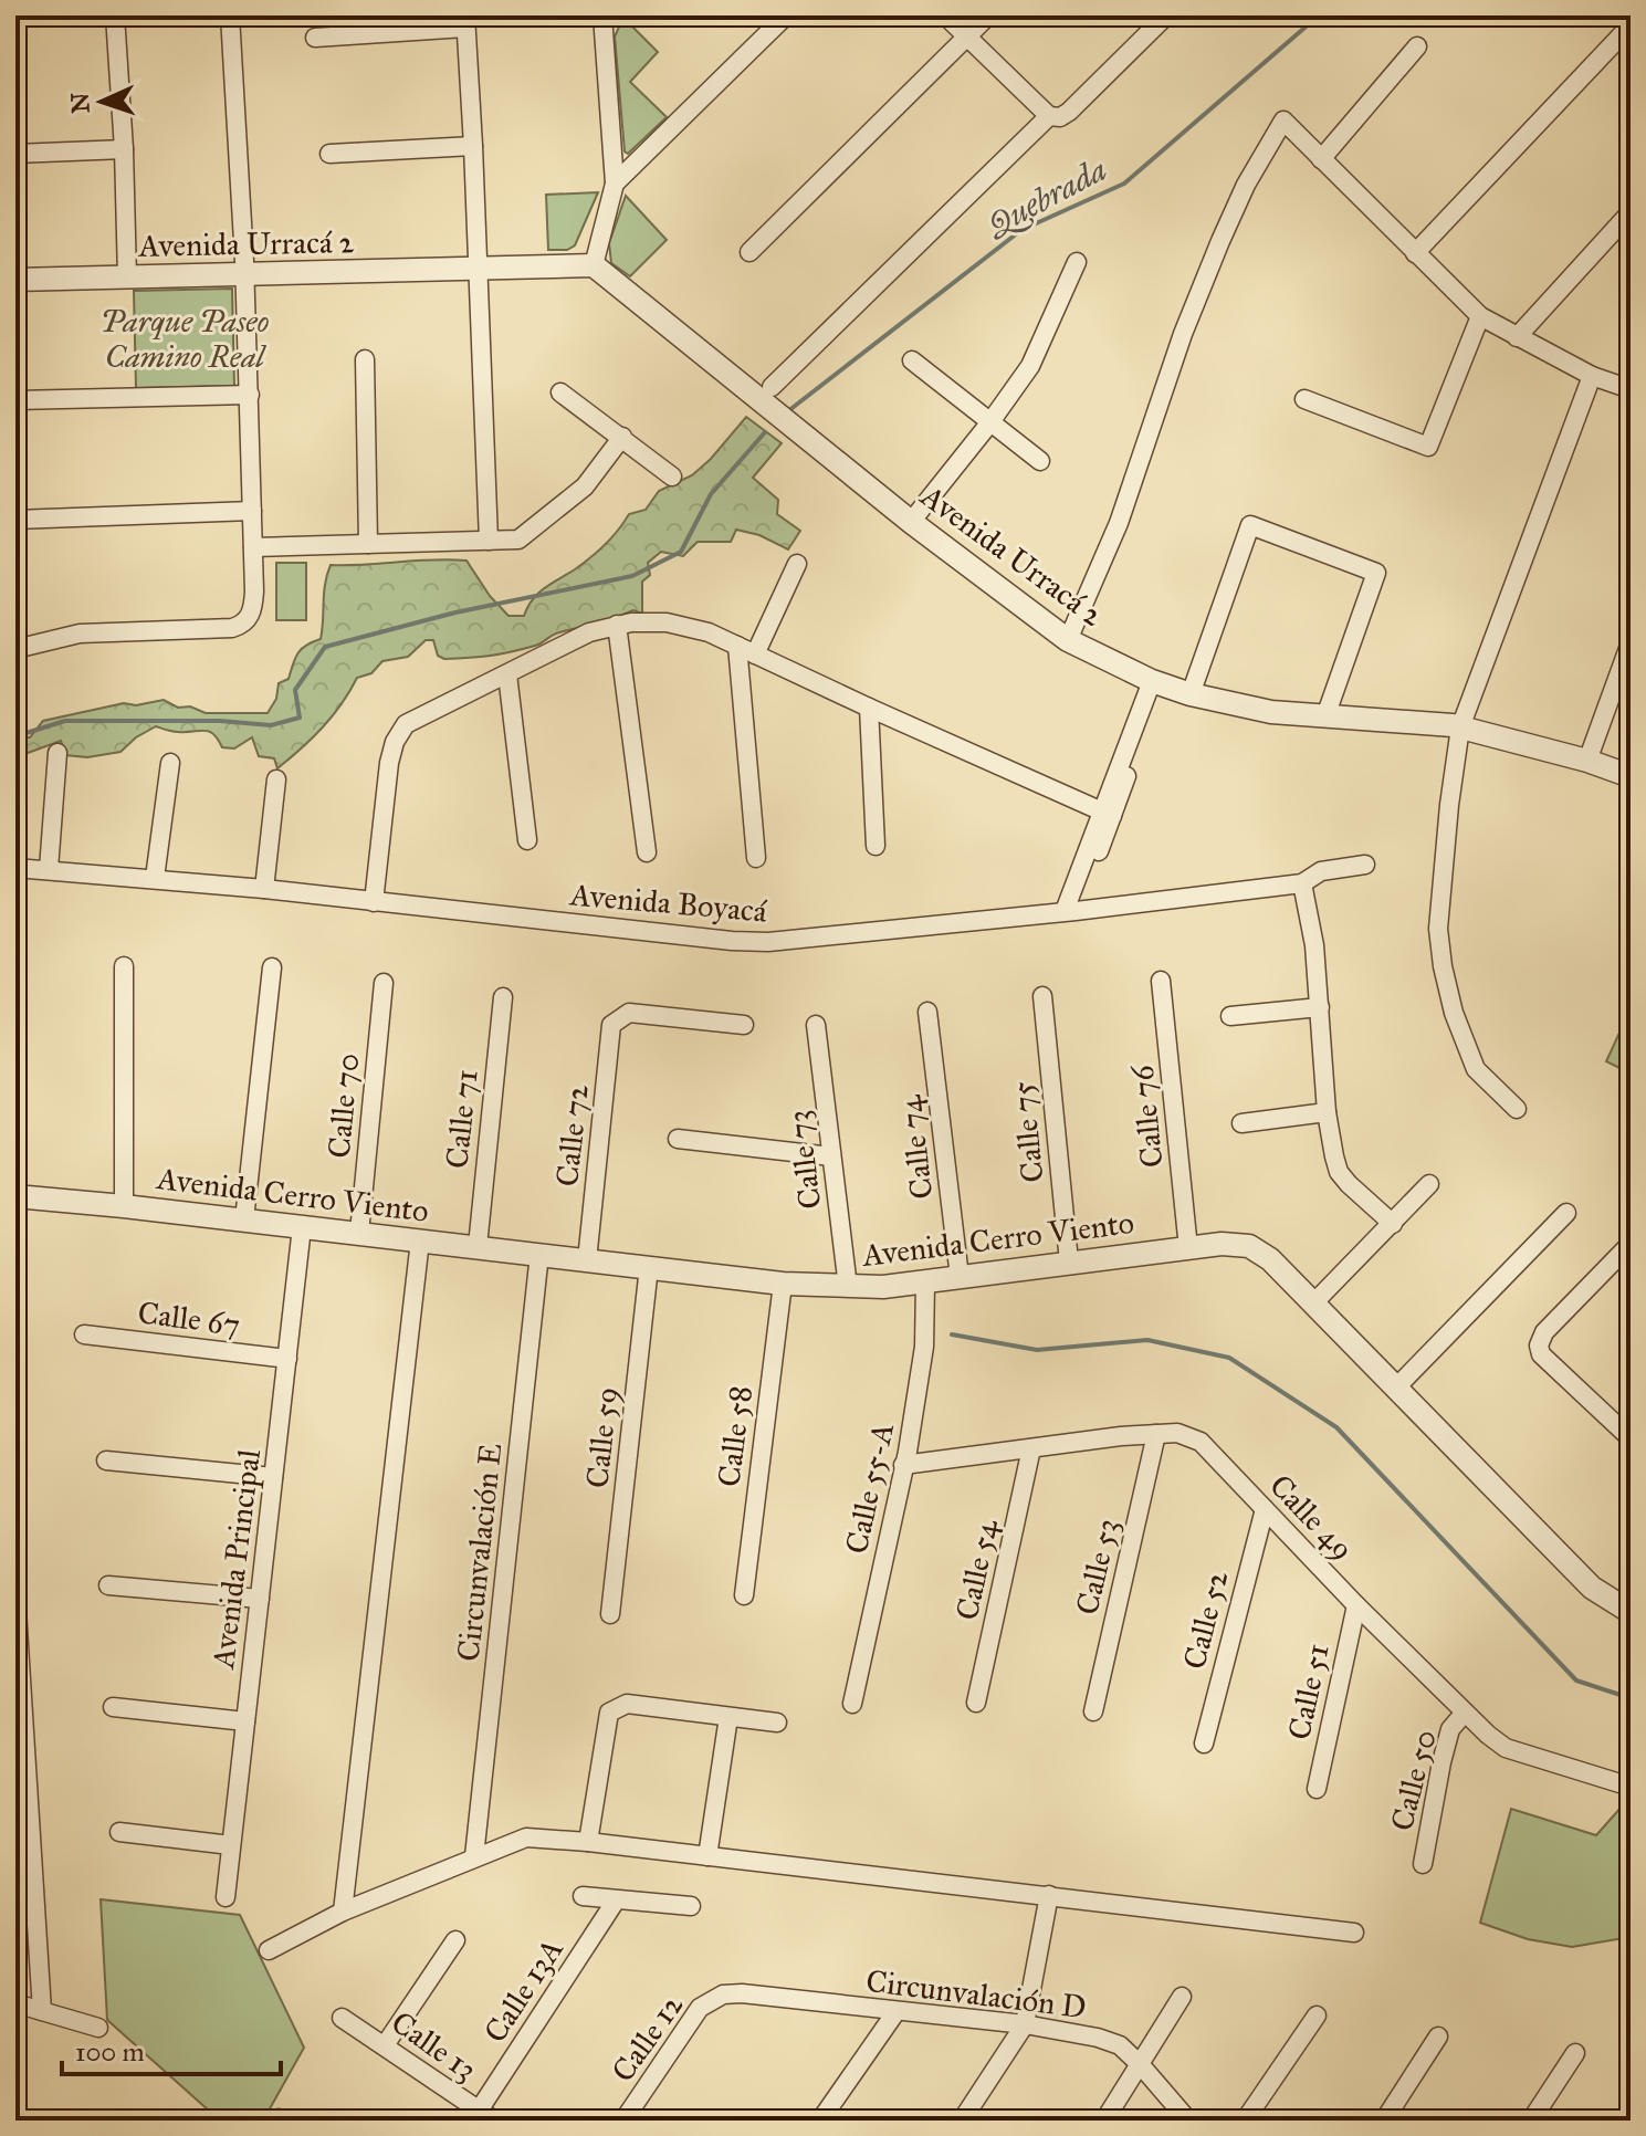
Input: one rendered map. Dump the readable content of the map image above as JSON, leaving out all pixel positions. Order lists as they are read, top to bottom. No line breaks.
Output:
{"streets":{"street":["Avenida Urracá 2","Avenida Boyacá","Calle 70","Calle 76","Calle 71","Calle 75","Calle 72","Calle 74","Calle 73","Avenida Cerro Viento","Calle 67","Calle 58","Calle 59","Calle 55-A","Calle 49","Circunvalación E","Avenida Principal","Calle 53","Calle 54","Calle 52","Calle 51","Calle 50","Calle 13A","Circunvalación D","Calle 12","Calle 13"]},"crossings":[["Calle 70","Avenida Cerro Viento"],["Calle 76","Avenida Cerro Viento"],["Calle 71","Avenida Cerro Viento"],["Calle 75","Avenida Cerro Viento"],["Calle 72","Avenida Cerro Viento"],["Calle 74","Avenida Cerro Viento"],["Calle 73","Avenida Cerro Viento"],["Avenida Cerro Viento","Calle 58"],["Avenida Cerro Viento","Calle 59"],["Avenida Cerro Viento","Calle 55-A"],["Avenida Cerro Viento","Circunvalación E"],["Avenida Cerro Viento","Avenida Principal"],["Calle 67","Avenida Principal"],["Calle 55-A","Calle 49"],["Calle 49","Calle 53"],["Calle 49","Calle 54"],["Calle 49","Calle 52"],["Calle 49","Calle 51"],["Calle 49","Calle 50"],["Calle 13A","Calle 13"],["Circunvalación D","Calle 12"]],"water":["Quebrada"],"parks":["Parque Paseo Camino Real"],"scale_bar":"100 m","north":"left"}
